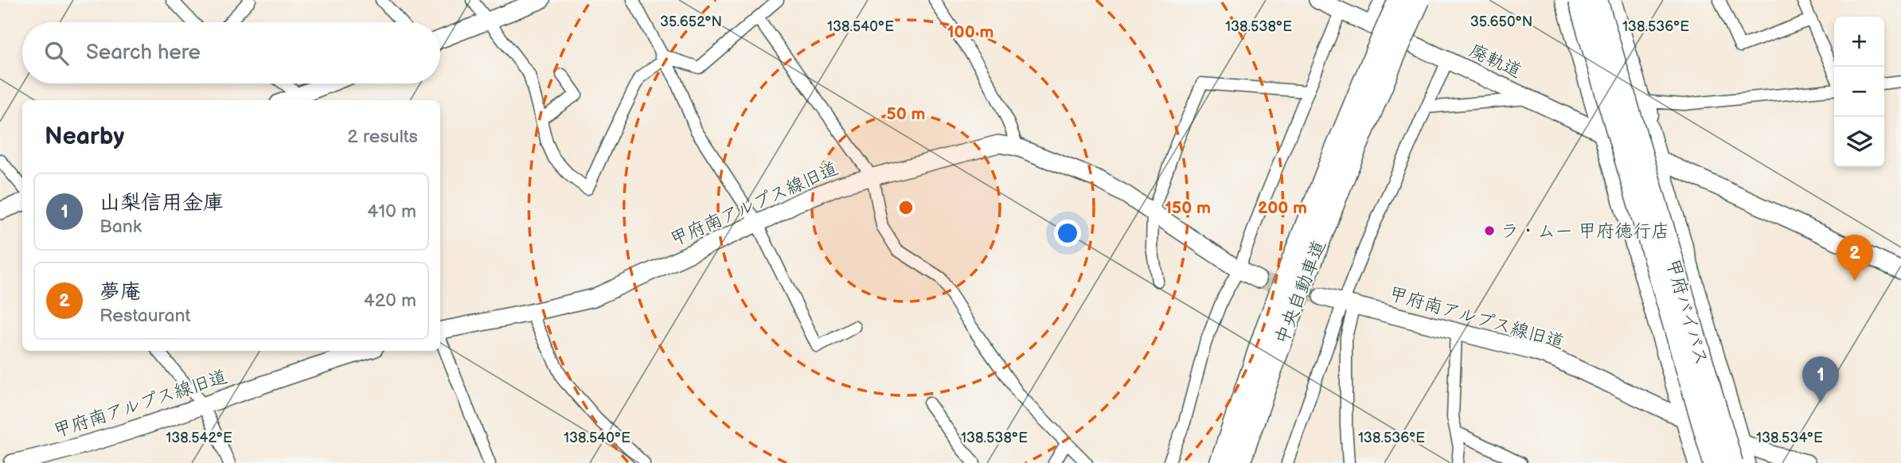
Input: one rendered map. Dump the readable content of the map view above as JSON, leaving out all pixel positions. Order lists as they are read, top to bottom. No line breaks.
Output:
{"streets":{"highway":["中央自動車道","甲府バイパス"],"street":["廃軌道","甲府南アルプス線旧道"]},"places":["ラ・ムー 甲府徳行店"],"page":{"map_buttons":["+","−"],"search":"Search here","heading":["Nearby","2 results"],"list":[{"mark":"1","name":"山梨信用金庫","note":"Bank","value":"410 m"},{"mark":"2","name":"夢庵","note":"Restaurant","value":"420 m"}],"pins":["2","1"]},"coordinates":["35.652°N","35.650°N","138.540°E","138.538°E","138.536°E","138.542°E","138.534°E"],"rings":["100 m","50 m","150 m","200 m"]}
